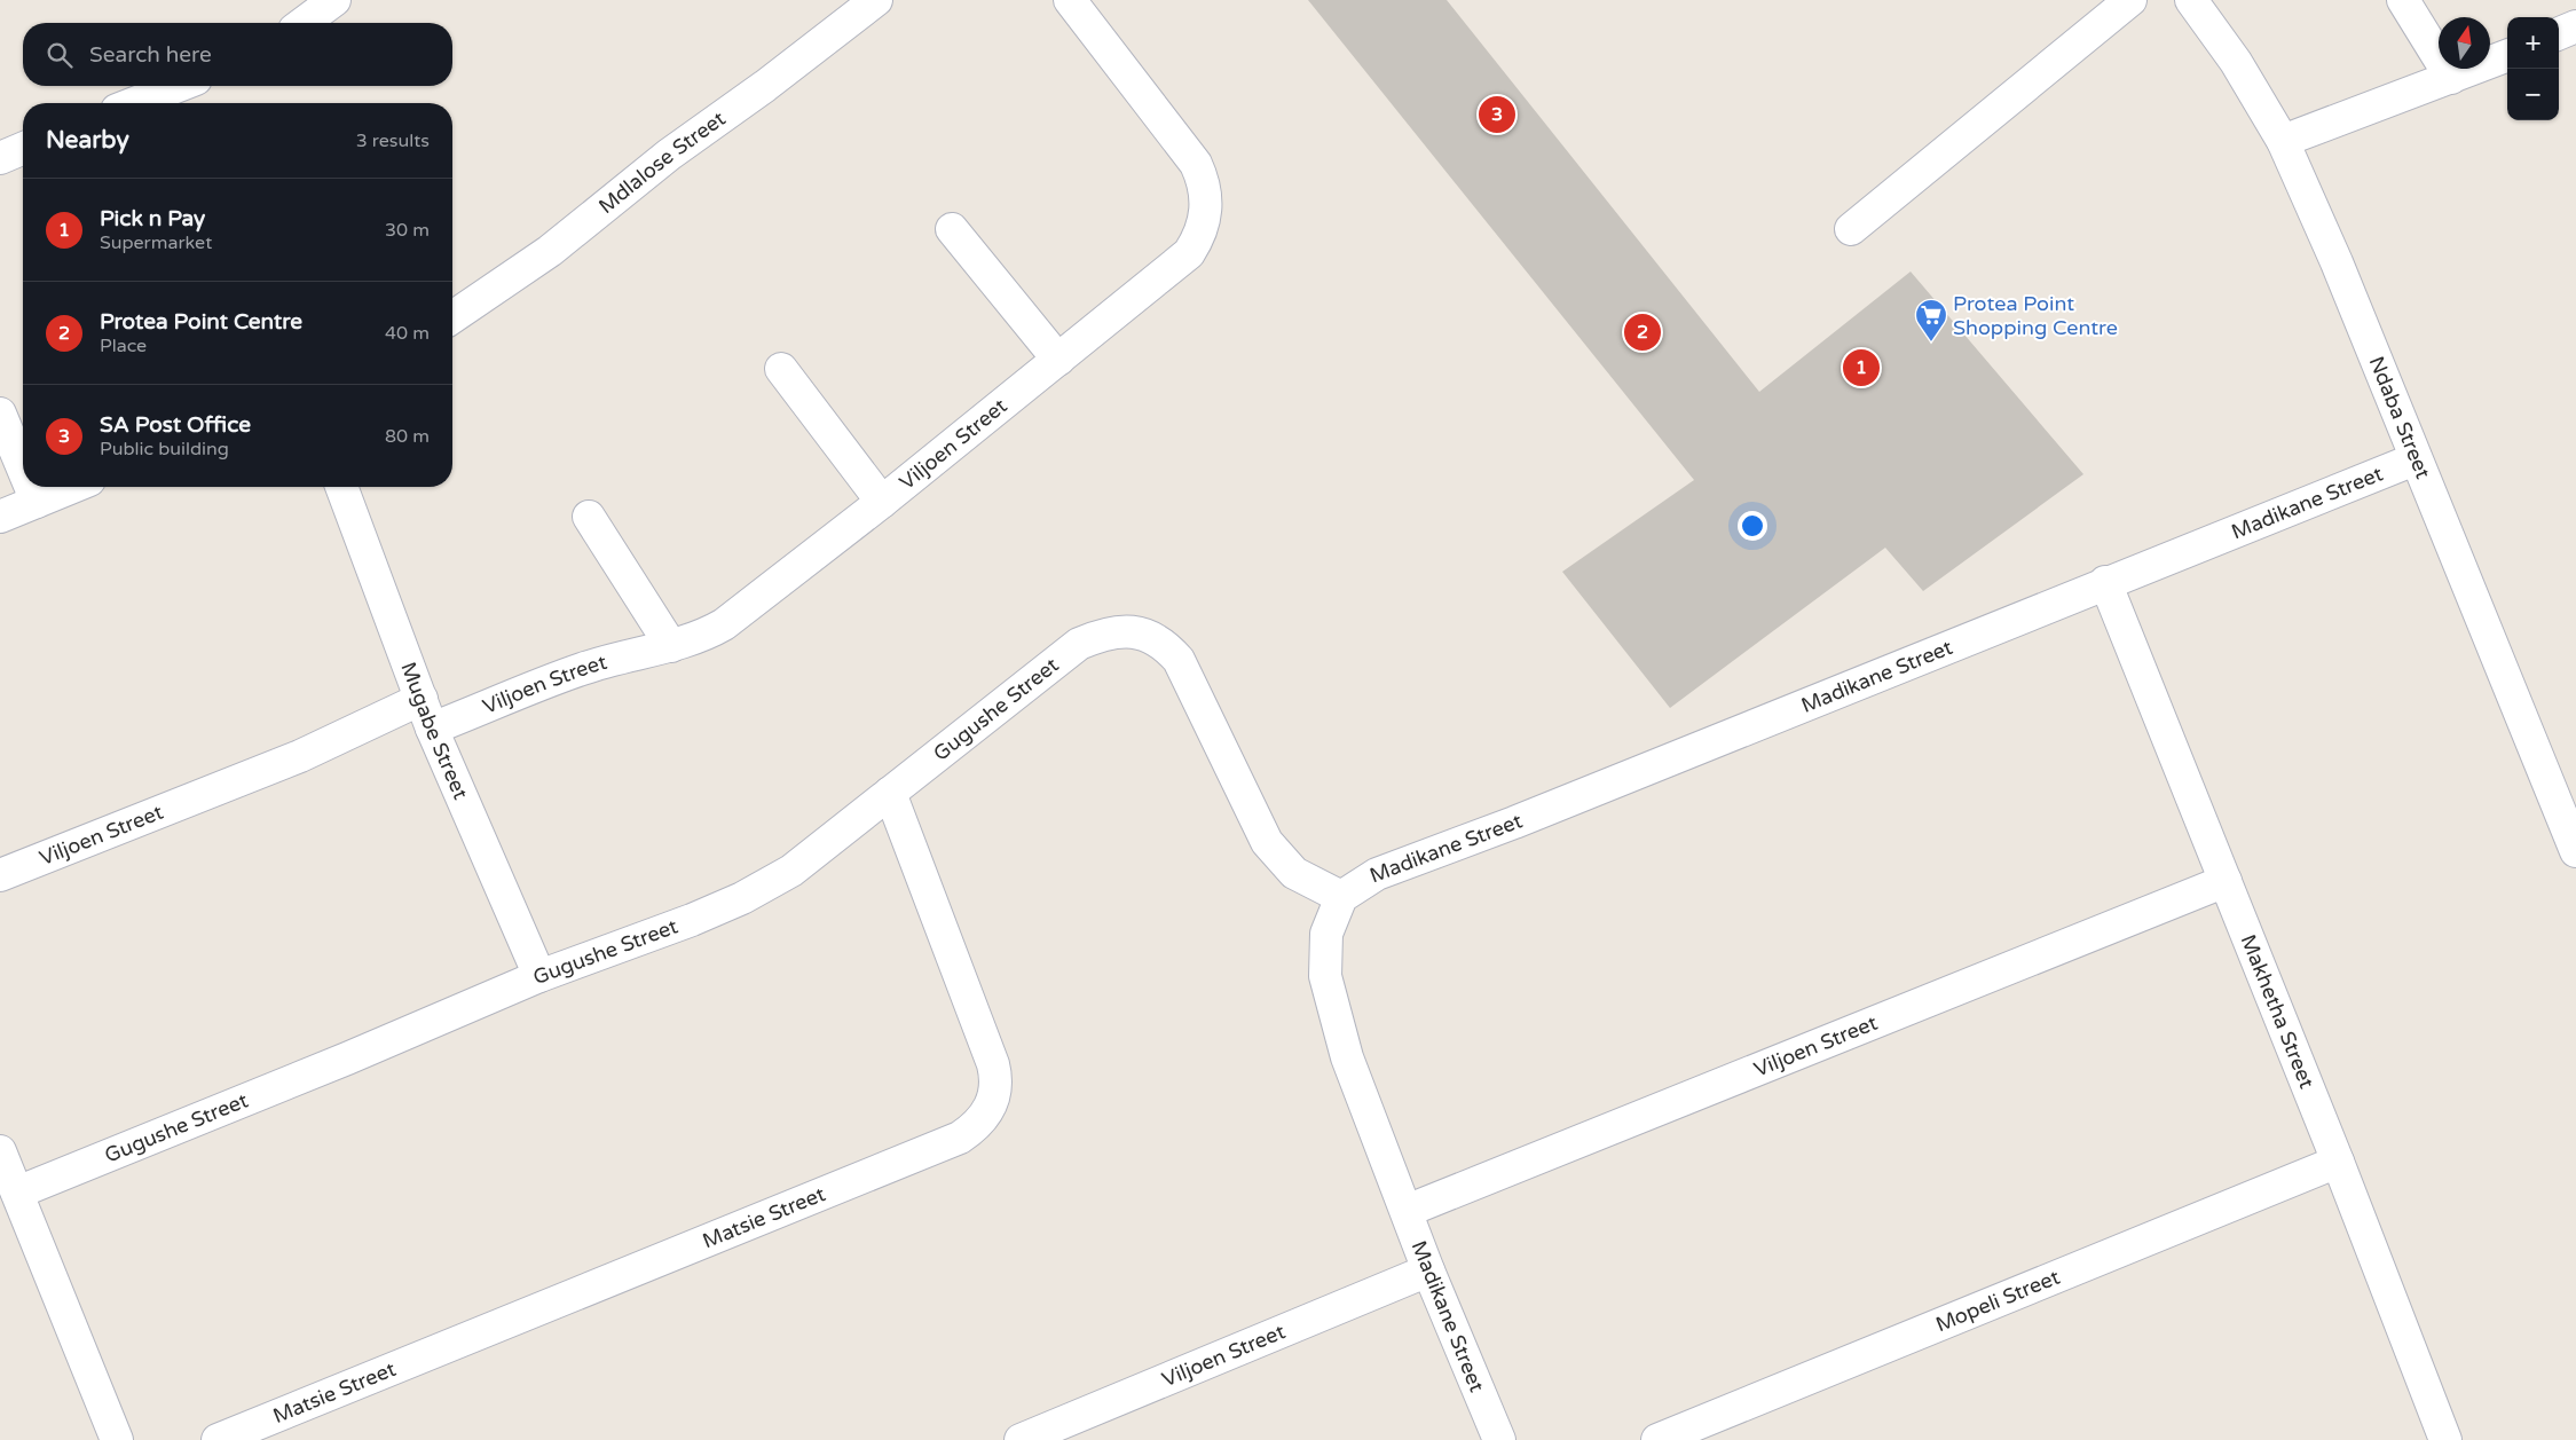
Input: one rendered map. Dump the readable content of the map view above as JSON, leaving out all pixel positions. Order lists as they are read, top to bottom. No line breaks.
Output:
{"streets":{"street":["Mdlalose Street","Ndaba Street","Viljoen Street","Madikane Street","Gugushe Street","Mugabe Street","Makhetha Street","Matsie Street","Mopeli Street"]},"crossings":[["Ndaba Street","Madikane Street"],["Viljoen Street","Madikane Street"],["Viljoen Street","Mugabe Street"],["Viljoen Street","Makhetha Street"],["Madikane Street","Gugushe Street"],["Madikane Street","Makhetha Street"],["Gugushe Street","Mugabe Street"],["Gugushe Street","Matsie Street"],["Makhetha Street","Mopeli Street"]],"places":{"supermarket":["Protea Point Shopping Centre"]},"north":"top","page":{"map_buttons":["+","−"],"search":"Search here","pins":["3","2","1"],"heading":["Nearby","3 results"],"list":[{"mark":"1","name":"Pick n Pay","note":"Supermarket","value":"30 m"},{"mark":"2","name":"Protea Point Centre","note":"Place","value":"40 m"},{"mark":"3","name":"SA Post Office","note":"Public building","value":"80 m"}]}}
